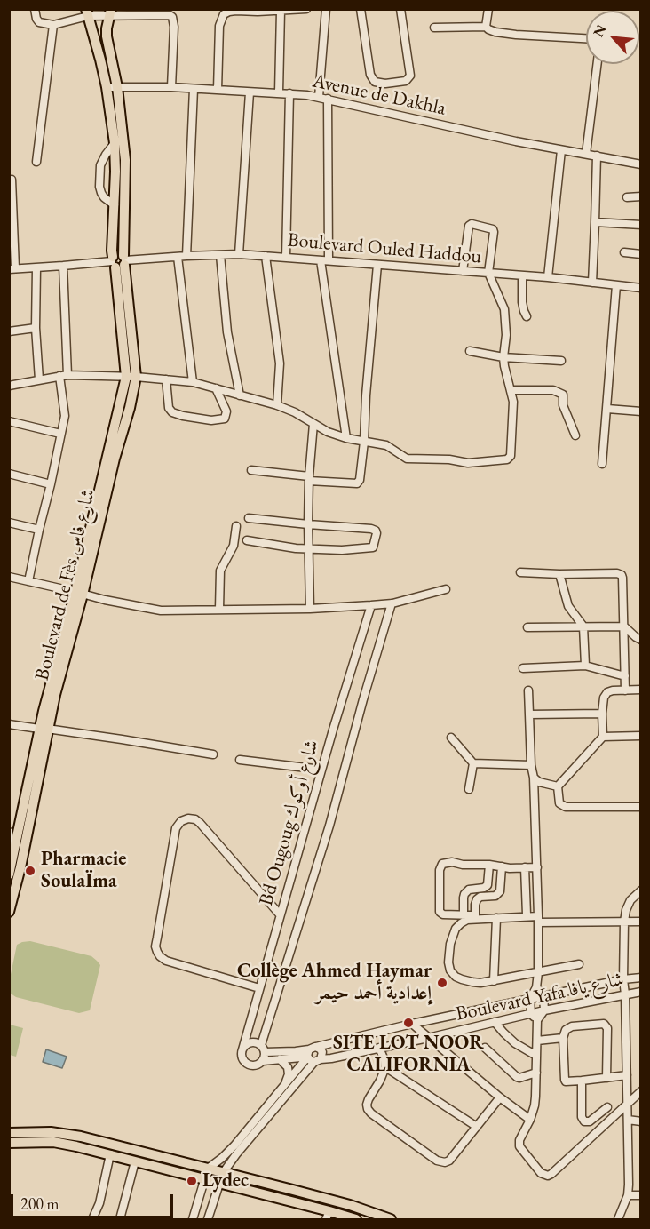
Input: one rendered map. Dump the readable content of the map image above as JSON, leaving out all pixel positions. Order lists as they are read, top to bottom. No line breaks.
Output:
{"streets":{"main road":["Boulevard de Fès شارع فاس"],"street":["Avenue de Dakhla","Boulevard Ouled Haddou","Bd Ougoug شارع أوكوك","Boulevard Yafa شارع يافا"]},"crossings":[["Avenue de Dakhla","Boulevard de Fès شارع فاس"],["Boulevard Ouled Haddou","Boulevard de Fès شارع فاس"],["Bd Ougoug شارع أوكوك","Boulevard Yafa شارع يافا"]],"places":["Pharmacie SoulaÏma","Collège Ahmed Haymar إعدادية أحمد حيمر","SITE LOT NOOR CALIFORNIA","Lydec"],"scale_bar":"200 m","north":"top left"}
